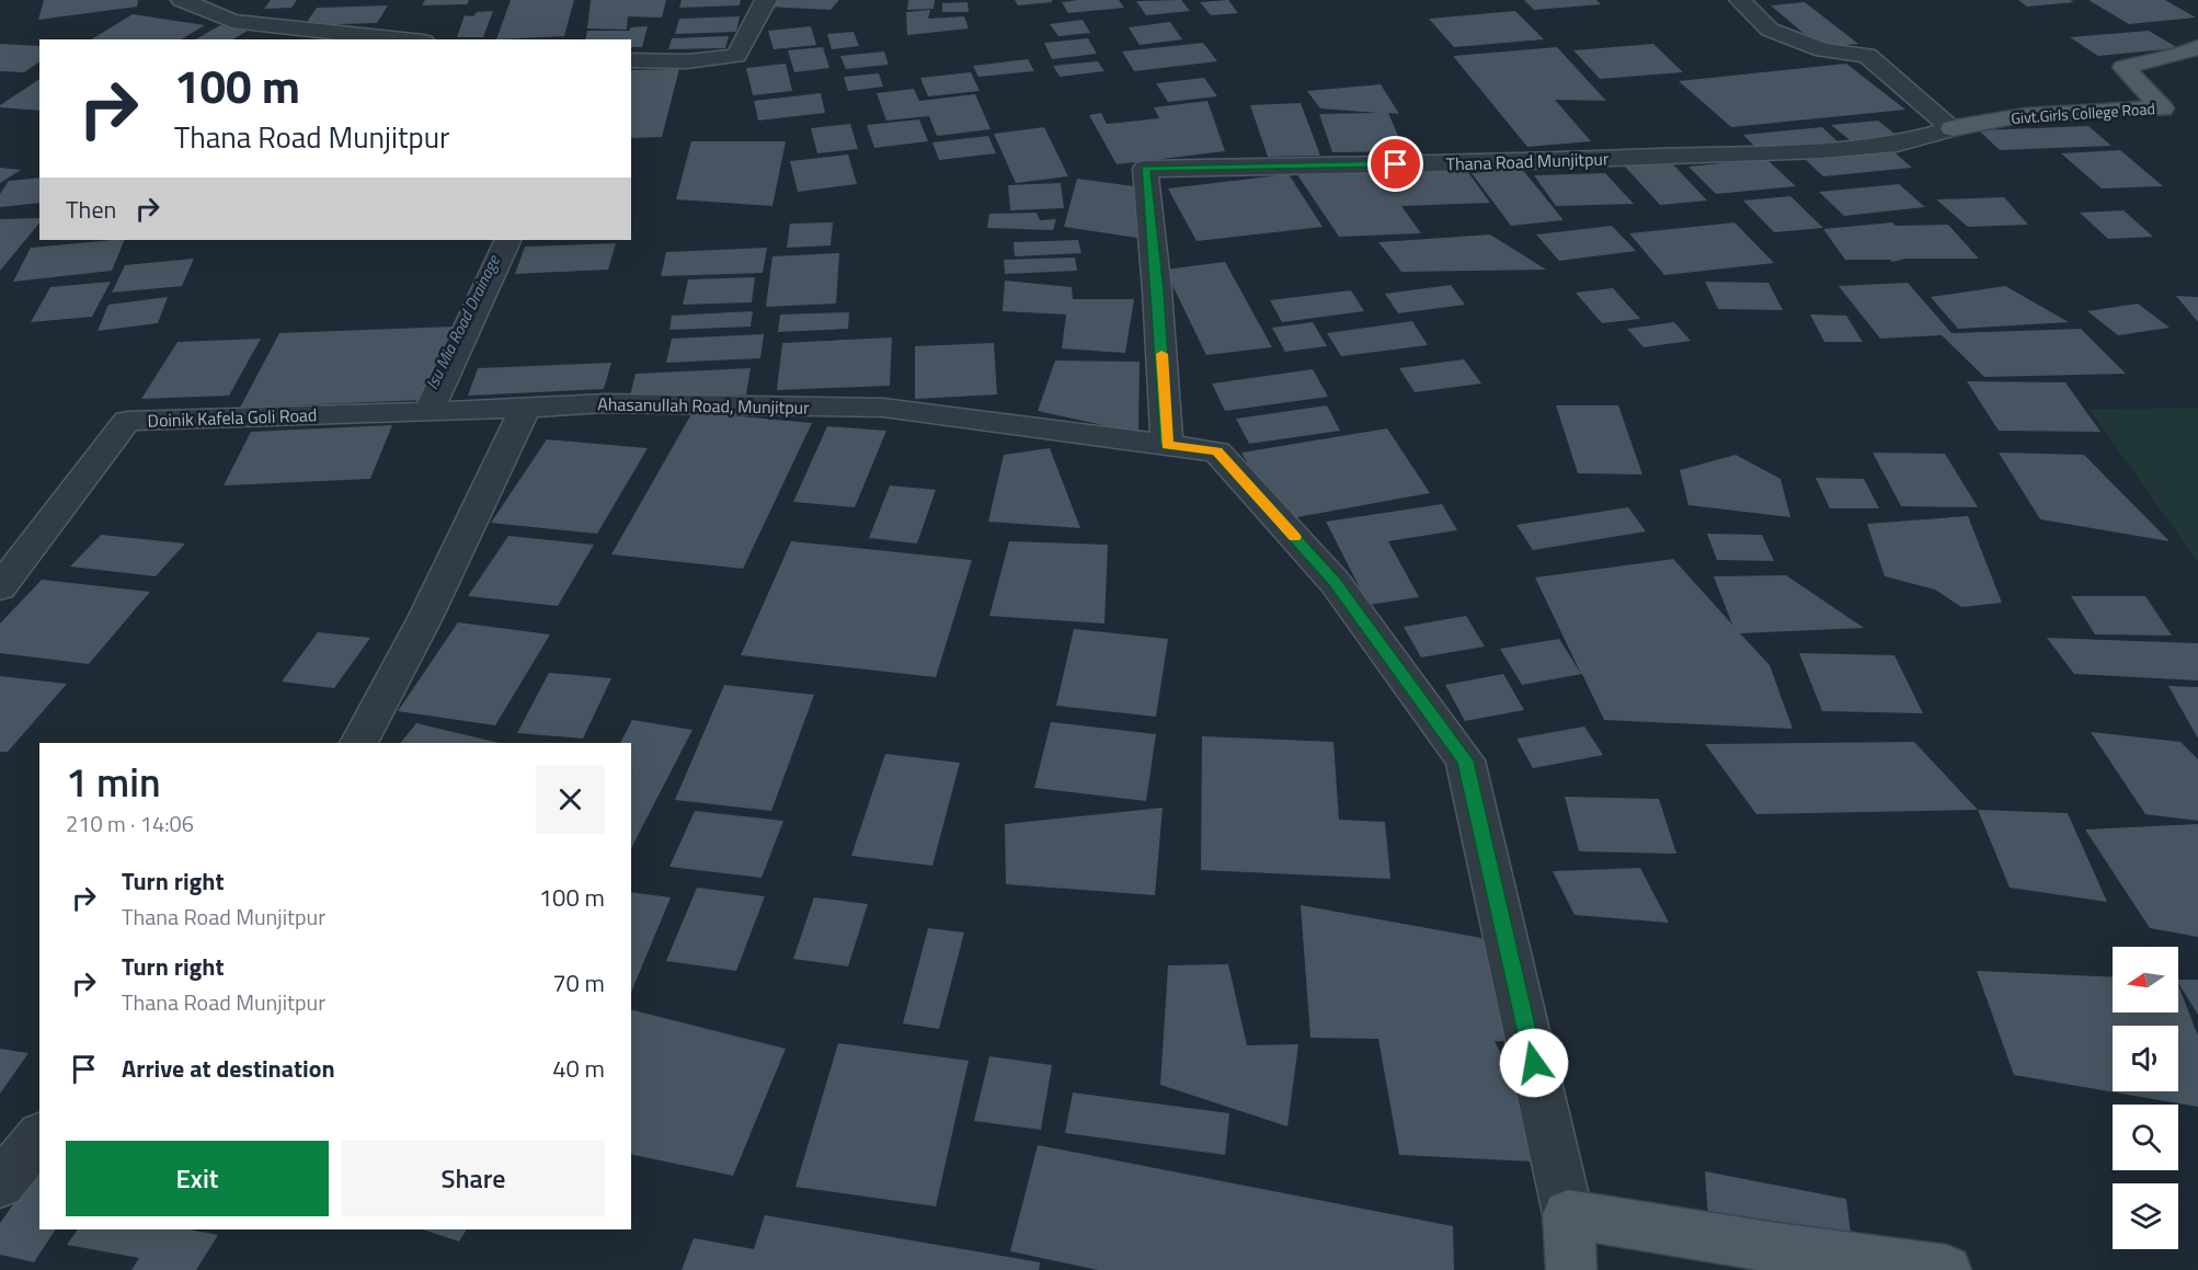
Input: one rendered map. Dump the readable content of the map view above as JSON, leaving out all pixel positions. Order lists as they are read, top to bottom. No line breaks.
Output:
{"streets":{"main road":["Givt.Girls College Road"],"street":["Thana Road Munjitpur","Ahasanullah Road, Munjitpur","Doinik Kafela Goli Road"]},"crossings":[["Givt.Girls College Road","Thana Road Munjitpur"],["Thana Road Munjitpur","Ahasanullah Road, Munjitpur"],["Ahasanullah Road, Munjitpur","Doinik Kafela Goli Road"]],"water":["Isu Mia Road Drainage"],"north":"left","page":{"turn":["100 m","Thana Road Munjitpur"],"then":"Then","heading":["1 min","210 m · 14:06"],"list":[{"name":"Turn right","note":"Thana Road Munjitpur","value":"100 m"},{"name":"Turn right","note":"Thana Road Munjitpur","value":"70 m"},{"name":"Arrive at destination","value":"40 m"}],"buttons":["Exit","Share"]}}
